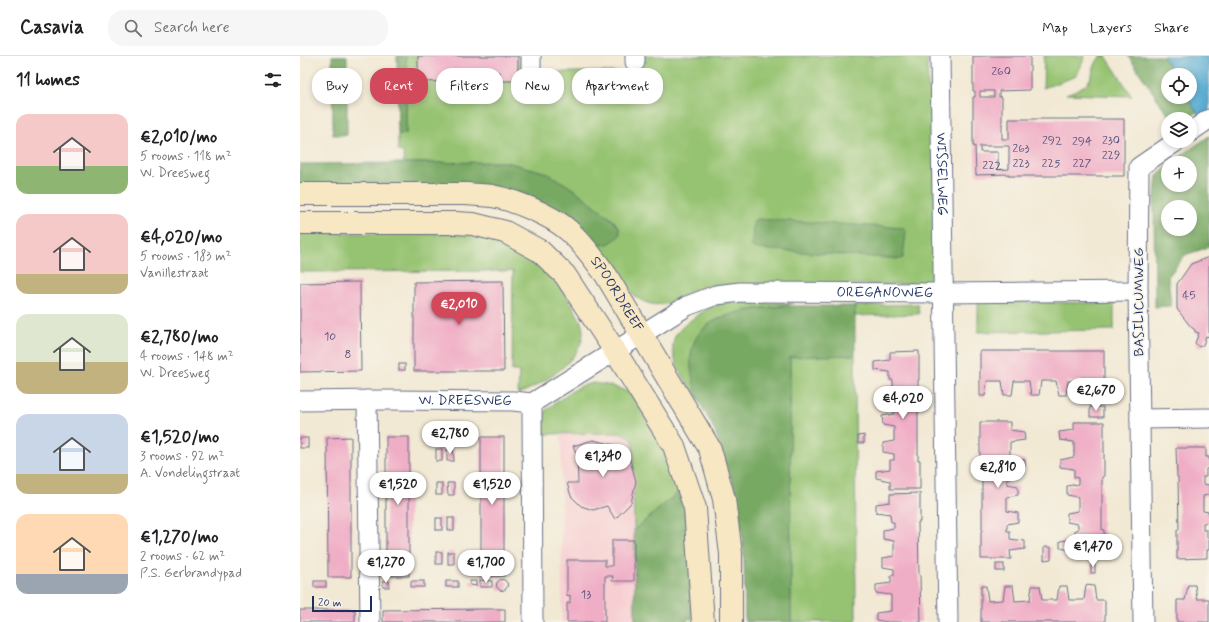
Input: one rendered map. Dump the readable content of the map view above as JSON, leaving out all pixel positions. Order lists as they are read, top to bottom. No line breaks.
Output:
{"streets":{"main road":["SPOORDREEF"],"street":["WISSELWEG","OREGANOWEG","BASILICUMWEG","W. DREESWEG"]},"crossings":[["WISSELWEG","OREGANOWEG"],["OREGANOWEG","SPOORDREEF"],["OREGANOWEG","BASILICUMWEG"],["OREGANOWEG","W. DREESWEG"]],"house_numbers":["260","292","230","294","263","229","223","225","227","222","45","10","8","13"],"scale_bar":"20 m","page":{"header":"Casavia","search":"Search here","nav":["Map","Layers","Share"],"heading":"11 homes","map_buttons":["+","−"],"chip":["Buy","Rent","Filters","New","Apartment"],"list":[{"name":"€2,010/mo","note":"5 rooms · 118 m² · W. Dreesweg"},{"name":"€4,020/mo","note":"5 rooms · 183 m² · Vanillestraat"},{"name":"€2,780/mo","note":"4 rooms · 148 m² · W. Dreesweg"},{"name":"€1,520/mo","note":"3 rooms · 92 m² · A. Vondelingstraat"},{"name":"€1,270/mo","note":"2 rooms · 62 m² · P.S. Gerbrandypad"}],"price":["€2,010","€2,670","€4,020","€2,780","€1,340","€2,810","€1,520","€1,520","€1,470","€1,270","€1,700"],"scale":"20 m"}}
